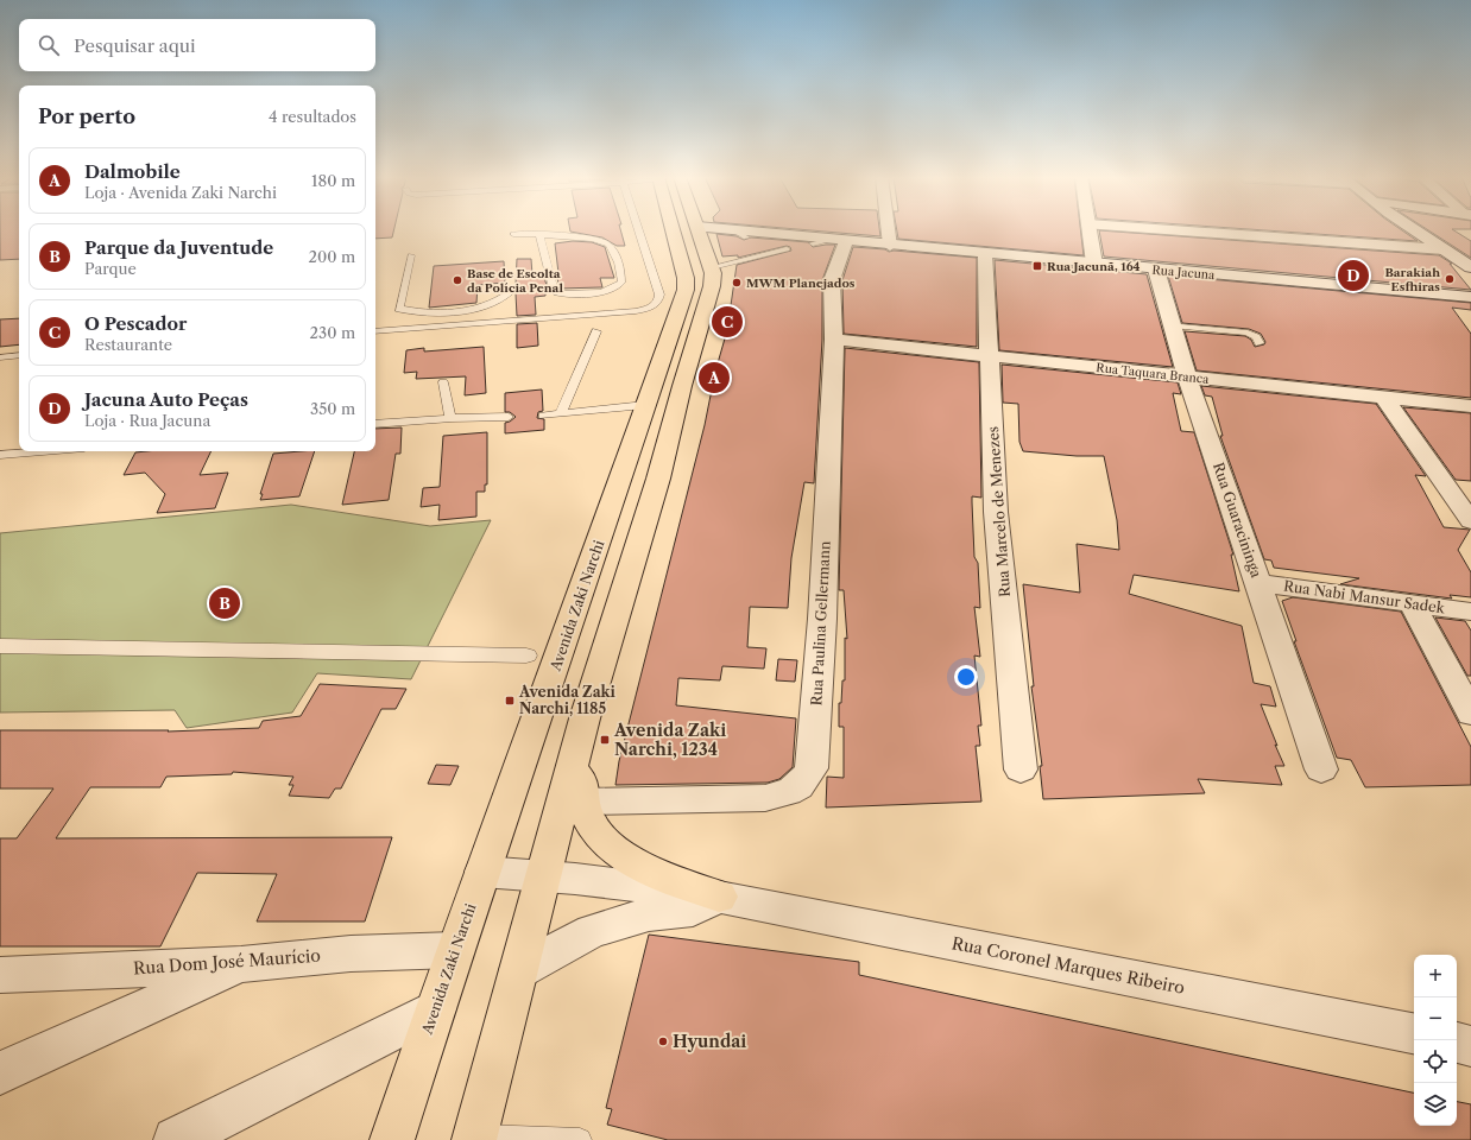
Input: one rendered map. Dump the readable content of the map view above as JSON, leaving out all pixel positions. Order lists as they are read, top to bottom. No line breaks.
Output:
{"streets":{"main road":["Avenida Zaki Narchi"],"street":["Rua Jacuna","Rua Taquara Branca","Rua Marcelo de Menezes","Rua Guaracininga","Rua Nabi Mansur Sadek","Rua Paulina Gellermann","Rua Dom José Maurício","Rua Coronel Marques Ribeiro"]},"crossings":[["Rua Jacuna","Rua Marcelo de Menezes"],["Rua Jacuna","Rua Guaracininga"],["Rua Jacuna","Rua Paulina Gellermann"],["Rua Taquara Branca","Rua Marcelo de Menezes"],["Rua Taquara Branca","Rua Guaracininga"],["Rua Taquara Branca","Rua Paulina Gellermann"],["Rua Guaracininga","Rua Nabi Mansur Sadek"],["Avenida Zaki Narchi","Rua Dom José Maurício"],["Avenida Zaki Narchi","Rua Coronel Marques Ribeiro"]],"places":{"transit":["Rua Jacunã, 164","Avenida Zaki Narchi, 1185","Avenida Zaki Narchi, 1234"],"other":["Barakiah Esfhiras","Base de Escolta da Polícia Penal","MWM Planejados","Hyundai"]},"page":{"search":"Pesquisar aqui","heading":["Por perto","4 resultados"],"list":[{"mark":"A","name":"Dalmobile","note":"Loja · Avenida Zaki Narchi","value":"180 m"},{"mark":"B","name":"Parque da Juventude","note":"Parque","value":"200 m"},{"mark":"C","name":"O Pescador","note":"Restaurante","value":"230 m"},{"mark":"D","name":"Jacuna Auto Peças","note":"Loja · Rua Jacuna","value":"350 m"}],"pins":["D","C","A","B"],"map_buttons":["+","−"]}}
